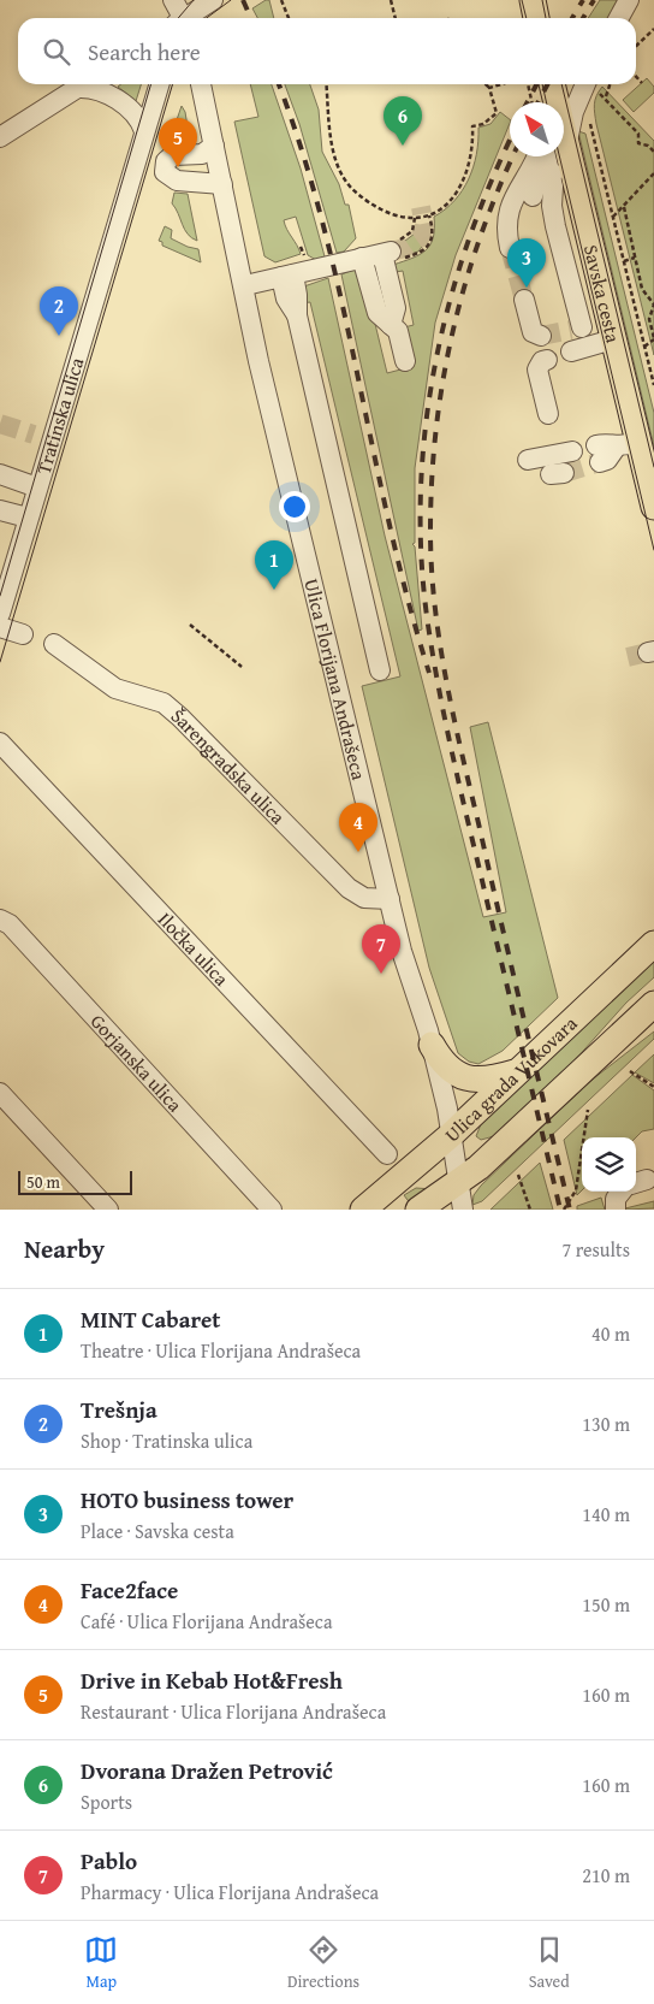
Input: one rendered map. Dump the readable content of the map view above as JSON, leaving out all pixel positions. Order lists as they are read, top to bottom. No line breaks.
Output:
{"streets":{"main road":["Savska cesta","Ulica grada Vukovara"],"street":["Tratinska ulica","Ulica Florijana Andrašeca","Šarengradska ulica","Iločka ulica","Gorjanska ulica"]},"crossings":[["Ulica Florijana Andrašeca","Šarengradska ulica"],["Ulica Florijana Andrašeca","Ulica grada Vukovara"]],"scale_bar":"50 m","north":"top left","page":{"search":"Search here","pins":["6","5","3","2","1","4","7"],"scale":"50 m","heading":["Nearby","7 results"],"list":[{"mark":"1","name":"MINT Cabaret","note":"Theatre · Ulica Florijana Andrašeca","value":"40 m"},{"mark":"2","name":"Trešnja","note":"Shop · Tratinska ulica","value":"130 m"},{"mark":"3","name":"HOTO business tower","note":"Place · Savska cesta","value":"140 m"},{"mark":"4","name":"Face2face","note":"Café · Ulica Florijana Andrašeca","value":"150 m"},{"mark":"5","name":"Drive in Kebab Hot&Fresh","note":"Restaurant · Ulica Florijana Andrašeca","value":"160 m"},{"mark":"6","name":"Dvorana Dražen Petrović","note":"Sports","value":"160 m"},{"mark":"7","name":"Pablo","note":"Pharmacy · Ulica Florijana Andrašeca","value":"210 m"}],"nav":["Map","Directions","Saved"]}}
